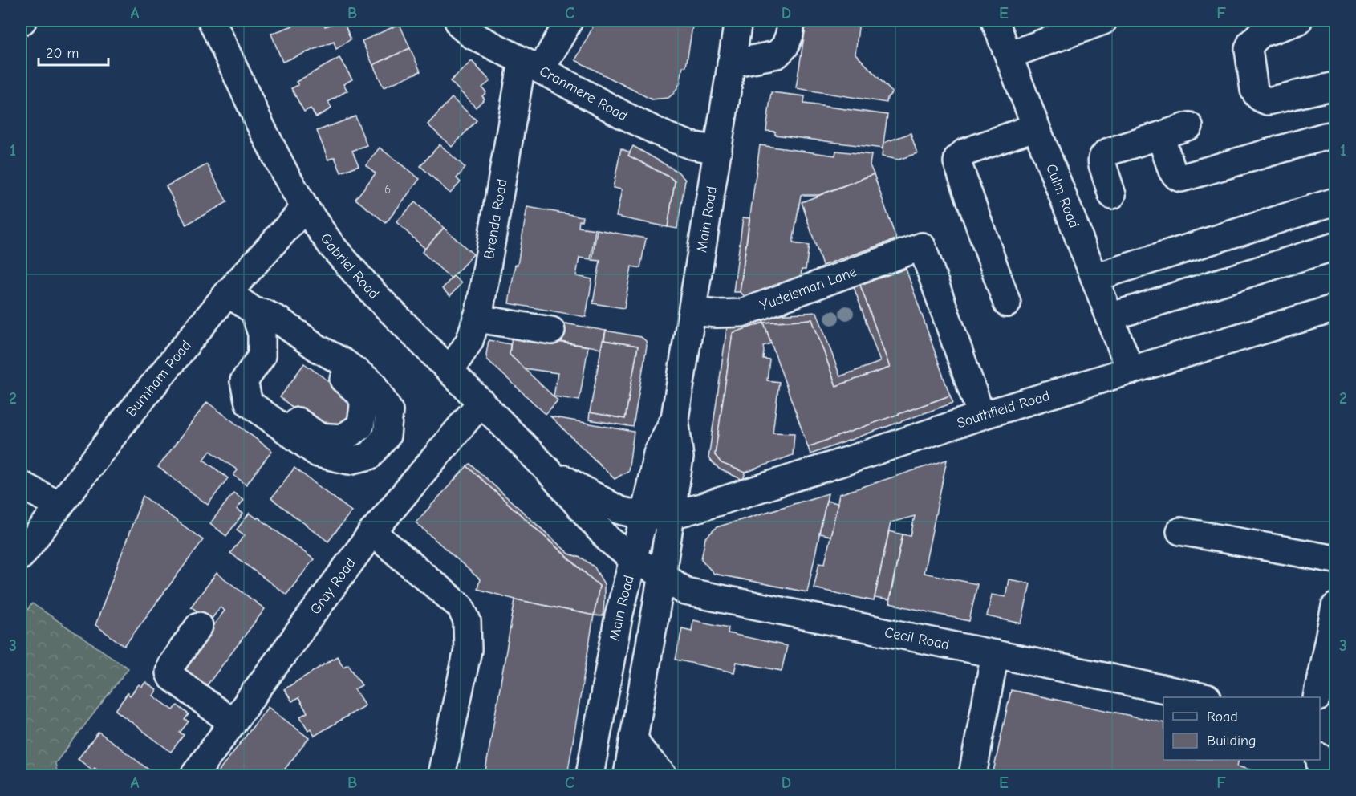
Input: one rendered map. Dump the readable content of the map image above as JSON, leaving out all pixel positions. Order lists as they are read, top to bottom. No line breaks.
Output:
{"streets":{"street":["Cranmere Road","Culm Road","Brenda Road","Main Road","Gabriel Road","Yudelsman Lane","Burnham Road","Southfield Road","Gray Road","Cecil Road"]},"crossings":[["Cranmere Road","Brenda Road"],["Cranmere Road","Main Road"],["Culm Road","Southfield Road"],["Brenda Road","Gabriel Road"],["Main Road","Gabriel Road"],["Main Road","Yudelsman Lane"],["Main Road","Southfield Road"],["Main Road","Cecil Road"],["Gabriel Road","Burnham Road"],["Gabriel Road","Southfield Road"],["Gabriel Road","Gray Road"],["Gabriel Road","Cecil Road"],["Yudelsman Lane","Southfield Road"]],"house_numbers":["6"],"legend":["Road","Building"],"scale_bar":"20 m","grid":{"columns":["A","B","C","D","E","F"],"rows":["1","2","3"]}}
